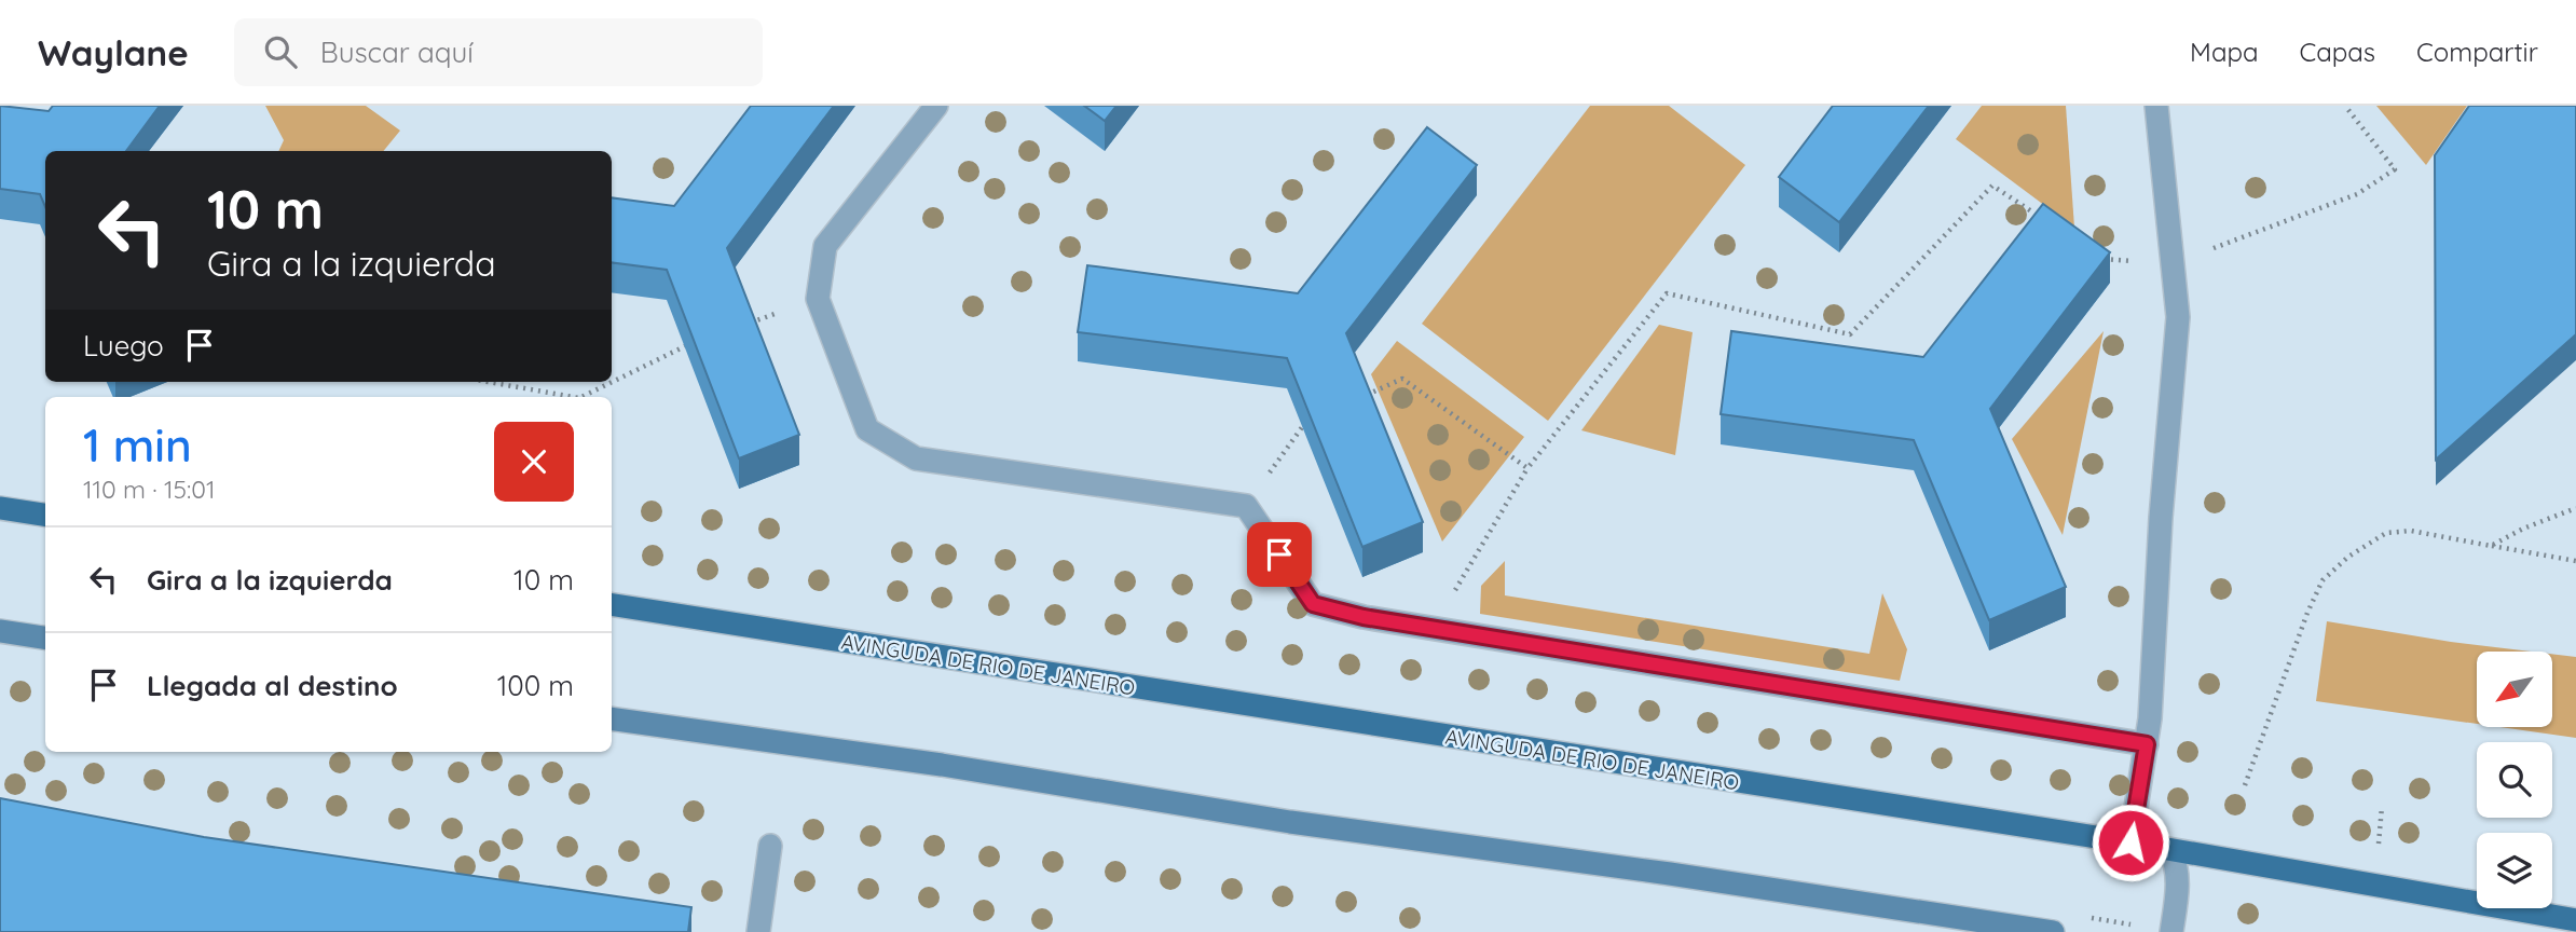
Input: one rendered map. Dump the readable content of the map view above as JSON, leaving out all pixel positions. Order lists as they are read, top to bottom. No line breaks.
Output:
{"streets":{"main road":["AVINGUDA DE RIO DE JANEIRO"]},"north":"bottom left","page":{"header":"Waylane","search":"Buscar aquí","nav":["Mapa","Capas","Compartir"],"turn":["10 m","Gira a la izquierda"],"then":"Luego","heading":["1 min","110 m · 15:01"],"list":[{"name":"Gira a la izquierda","value":"10 m"},{"name":"Llegada al destino","value":"100 m"}]}}
